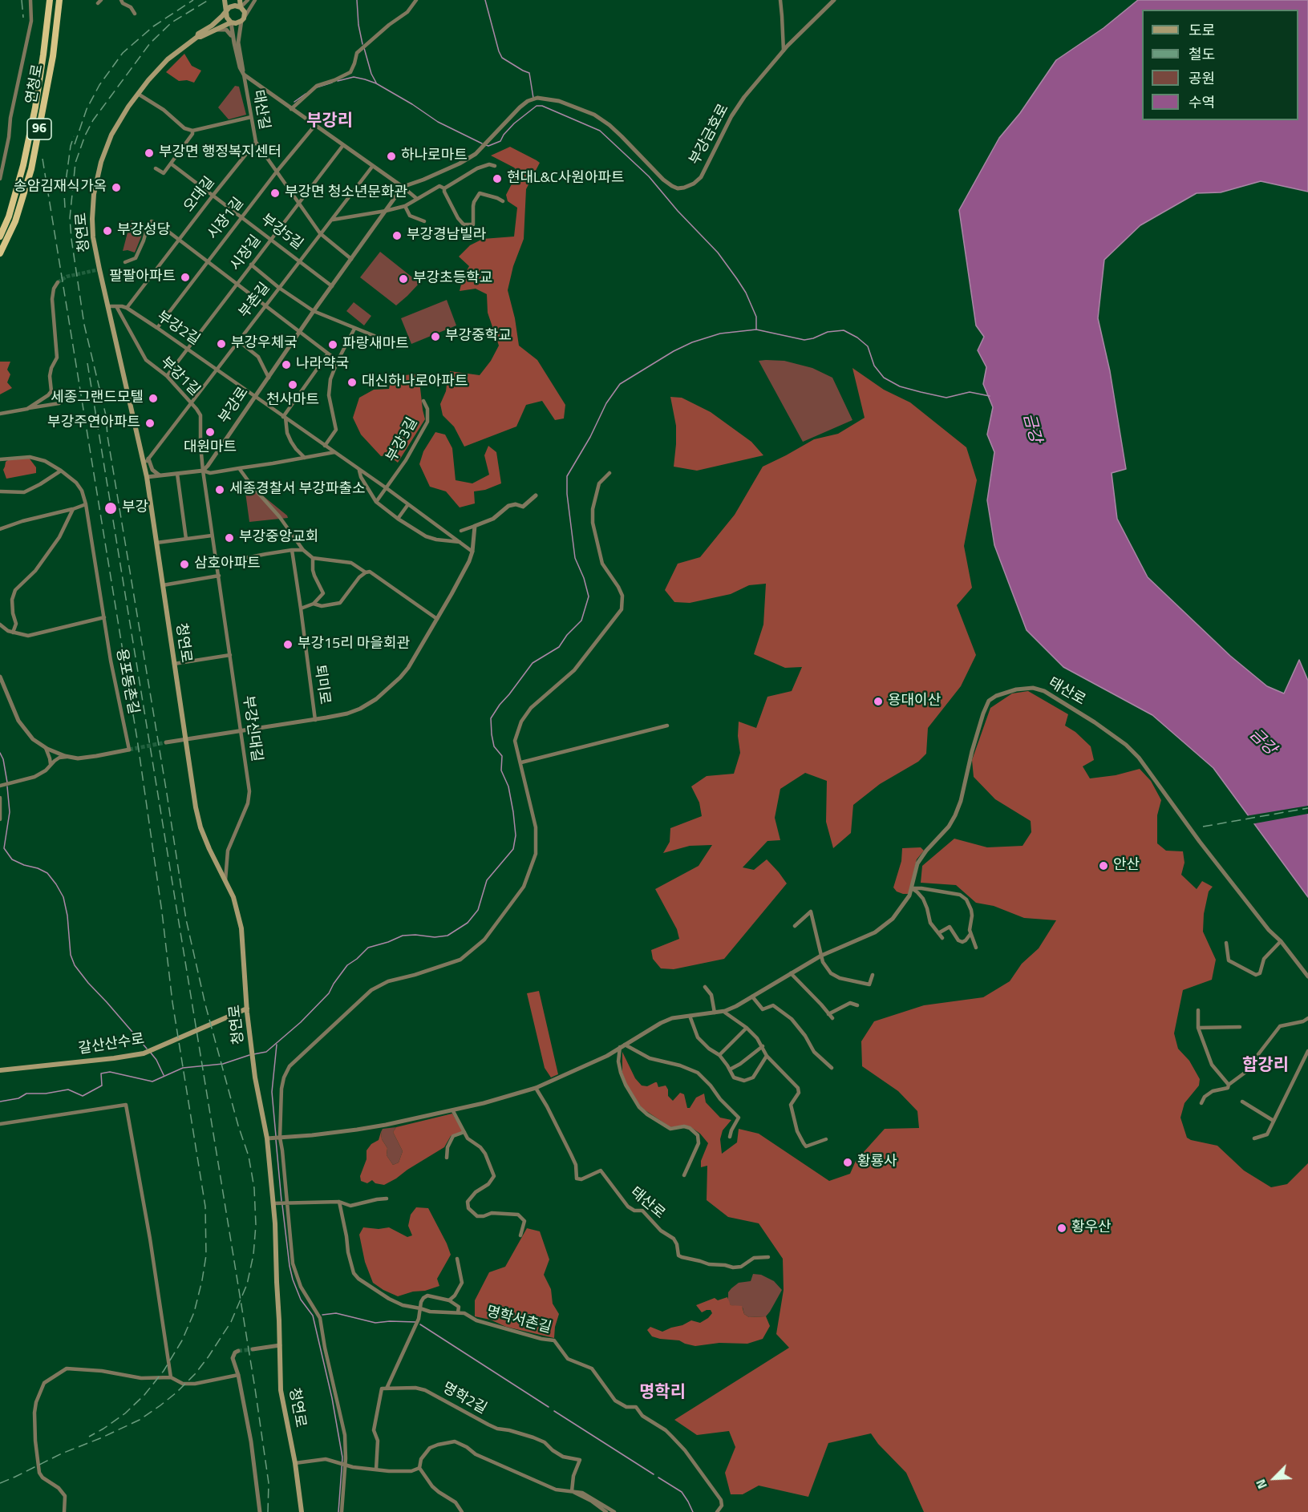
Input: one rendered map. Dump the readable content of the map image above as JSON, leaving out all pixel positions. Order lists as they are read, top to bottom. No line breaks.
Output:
{"streets":{"highway":["연청로","96"],"main road":["청연로","갈산산수로"],"street":["태산길","부강금호로","오대길","시장1길","부강5길","시장길","부촌길","부강2길","부강1길","부강로","부강3길","용포동촌길","퇴미로","태산로","부강신대길","명학서촌길","명학2길"]},"crossings":[["태산길","오대길"],["태산길","시장1길"],["태산길","시장길"],["태산길","부촌길"],["태산길","부강로"],["부강금호로","부강로"],["오대길","부강5길"],["오대길","부강2길"],["시장1길","부강5길"],["시장1길","부강2길"],["청연로","부촌길"],["청연로","부강2길"],["청연로","태산로"],["청연로","부강신대길"],["청연로","갈산산수로"],["부강5길","시장길"],["부강5길","부촌길"],["부강5길","부강로"],["시장길","부강2길"],["시장길","부강1길"],["부촌길","부강2길"],["부촌길","부강1길"],["부강2길","부강1길"],["부강2길","부강로"],["부강1길","부강로"],["부강1길","부강신대길"],["부강로","부강신대길"]],"districts":["부강리","합강리","명학리"],"water":["금강"],"places":["부강면 행정복지센터","하나로마트","현대L&C사원아파트","송암김재식가옥","부강면 청소년문화관","부강성당","부강경남빌라","팔팔아파트","부강초등학교","부강중학교","부강우체국","파랑새마트","나라약국","대신하나로아파트","천사마트","세종그랜드모텔","부강주연아파트","대원마트","세종경찰서 부강파출소","부강","부강중앙교회","삼호아파트","부강15리 마을회관","용대이산","안산","황룡사","황우산"],"legend":["도로","철도","공원","수역"],"north":"bottom left"}
